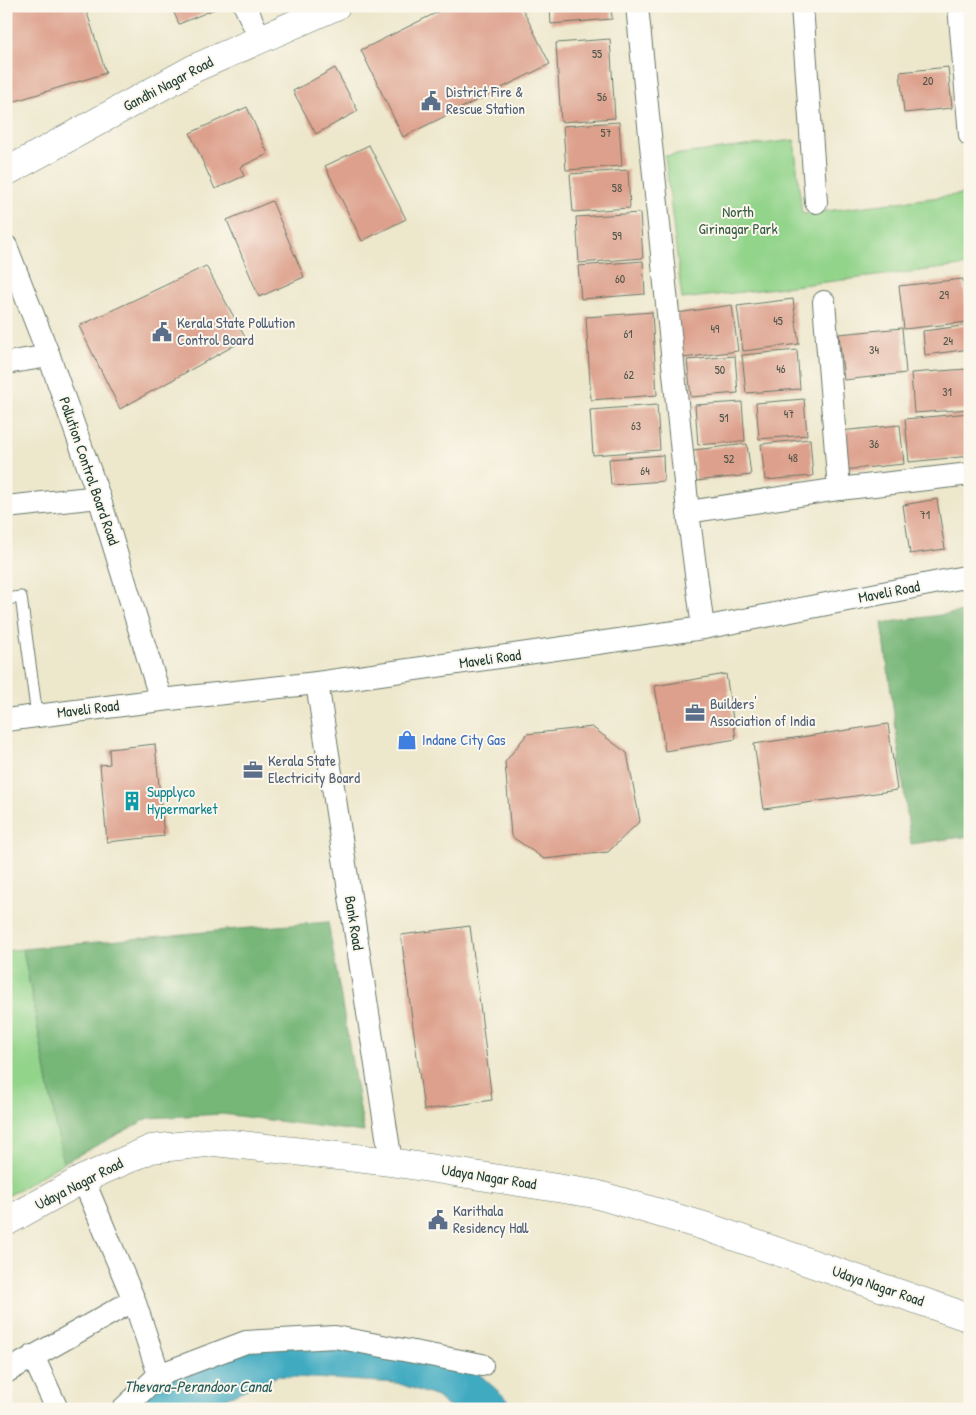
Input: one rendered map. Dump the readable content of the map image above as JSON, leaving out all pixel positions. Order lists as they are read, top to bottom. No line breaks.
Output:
{"streets":{"street":["Gandhi Nagar Road","Pollution Control Board Road","Maveli Road","Bank Road","Udaya Nagar Road"]},"crossings":[["Pollution Control Board Road","Maveli Road"],["Maveli Road","Bank Road"],["Bank Road","Udaya Nagar Road"]],"water":["Thevara-Perandoor Canal"],"parks":["North Girinagar Park"],"places":{"public building":["District Fire & Rescue Station","Kerala State Pollution Control Board","Karithala Residency Hall"],"office":["Builders' Association of India","Kerala State Electricity Board"],"shop":["Indane City Gas"],"building":["Supplyco Hypermarket"]},"house_numbers":["55","20","56","57","58","59","60","29","45","49","61","24","34","46","50","62","31","47","51","63","36","48","52","64","71"]}
